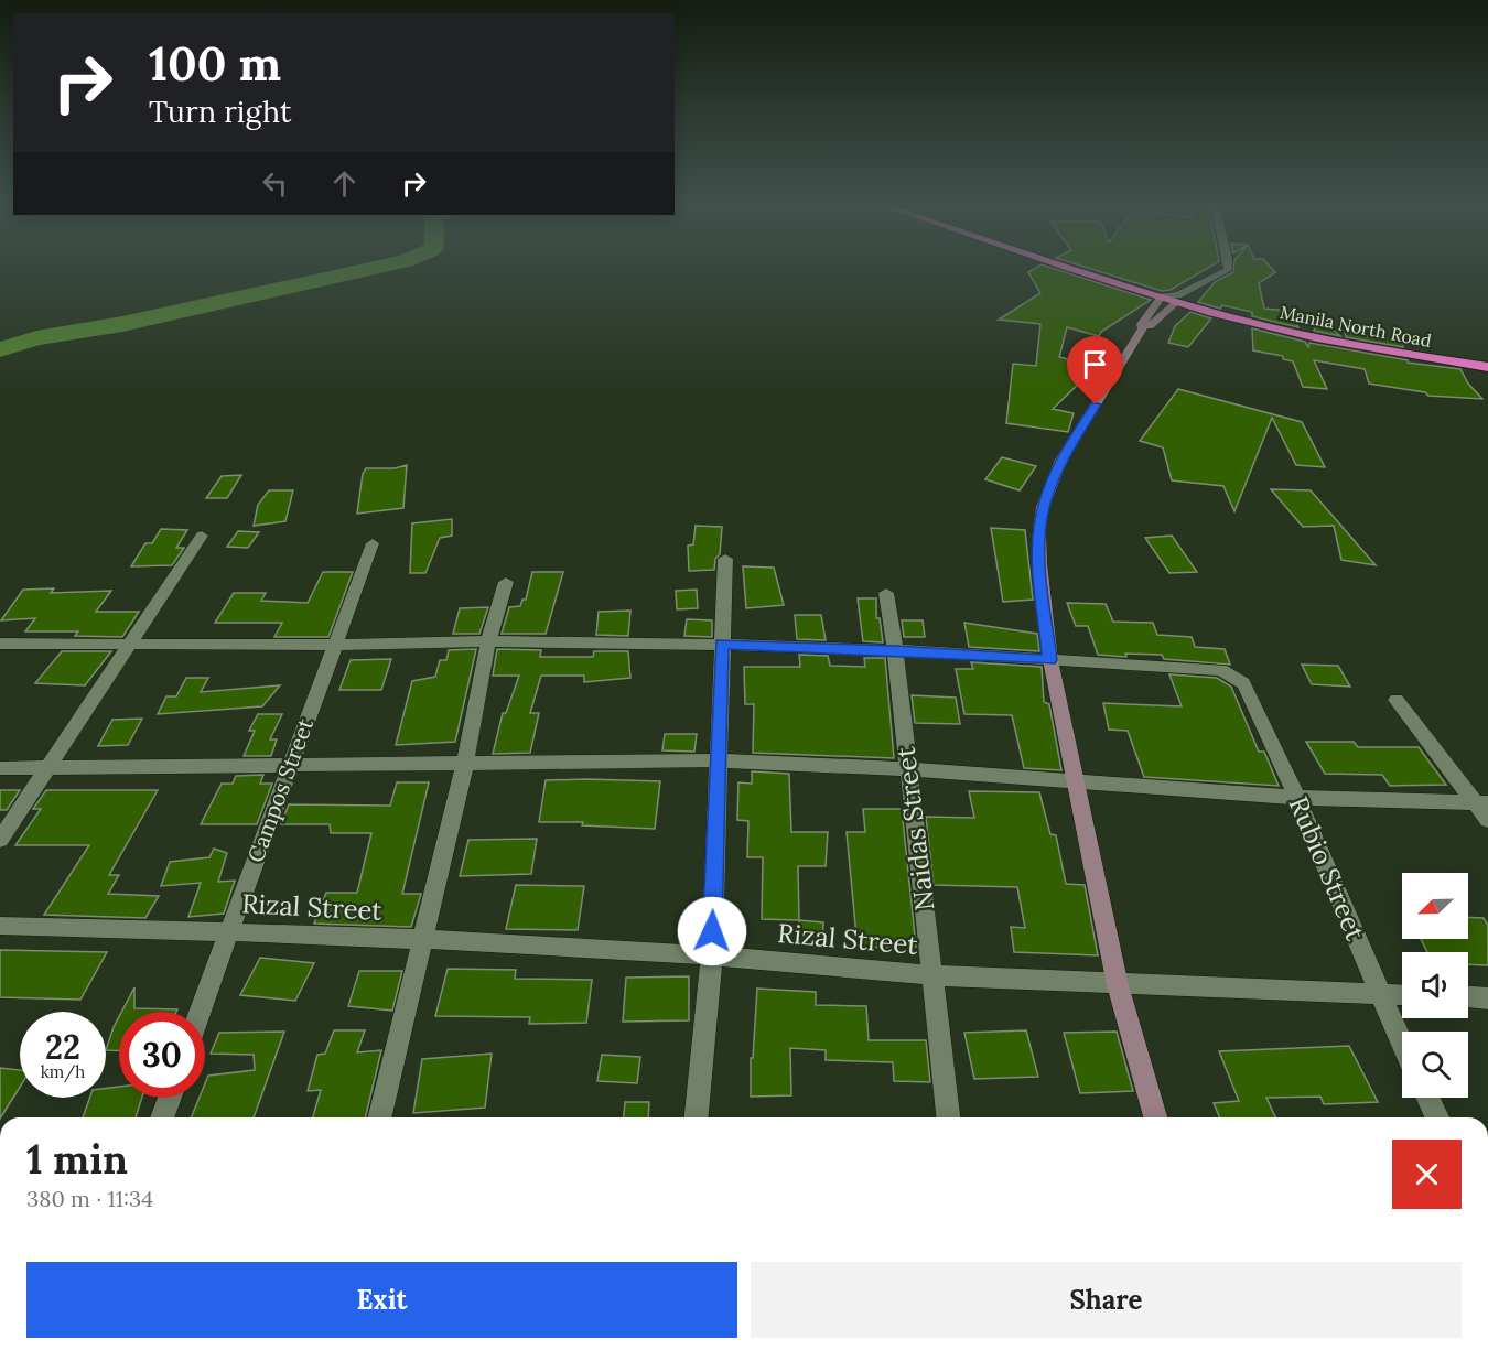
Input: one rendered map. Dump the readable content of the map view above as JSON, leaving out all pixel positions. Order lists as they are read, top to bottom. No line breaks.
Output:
{"streets":{"highway":["Manila North Road"],"street":["Campos Street","Naidas Street","Rubio Street","Rizal Street"]},"crossings":[["Campos Street","Rizal Street"],["Naidas Street","Rizal Street"],["Rubio Street","Rizal Street"]],"north":"bottom left","page":{"turn":["100 m","Turn right"],"speed":"22 km/h","limit":"30","heading":["1 min","380 m · 11:34"],"buttons":["Exit","Share"]}}
